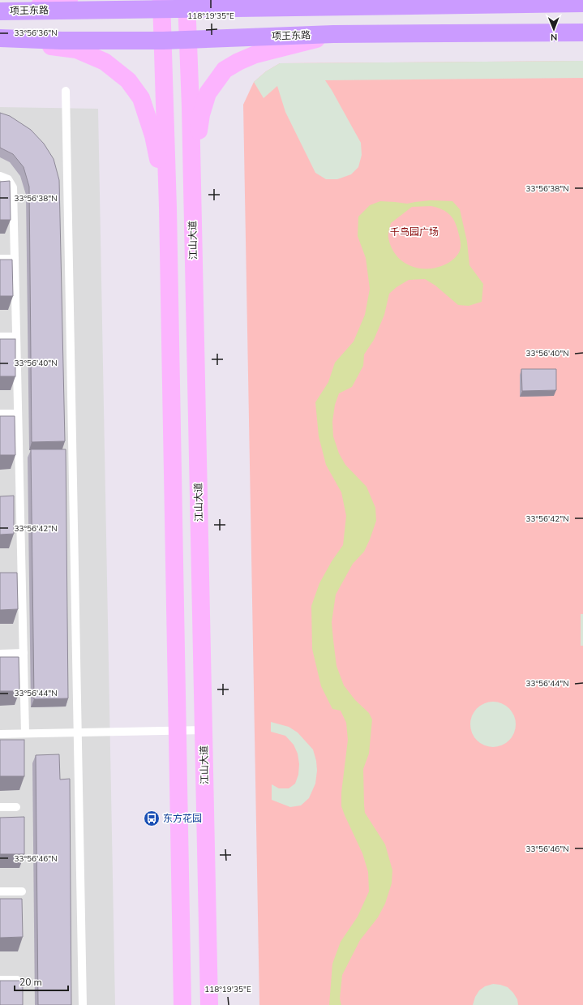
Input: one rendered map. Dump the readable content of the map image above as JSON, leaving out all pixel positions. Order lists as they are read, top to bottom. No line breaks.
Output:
{"streets":{"main road":["项王东路","江山大道"]},"crossings":[["项王东路","江山大道"]],"parks":["千鸟园广场"],"places":{"bus stop":["东方花园"]},"scale_bar":"20 m","north":"bottom","coordinates":["118°19'35\"E","33°56'36\"N","33°56'38\"N","33°56'40\"N","33°56'42\"N","33°56'44\"N","33°56'46\"N"]}
